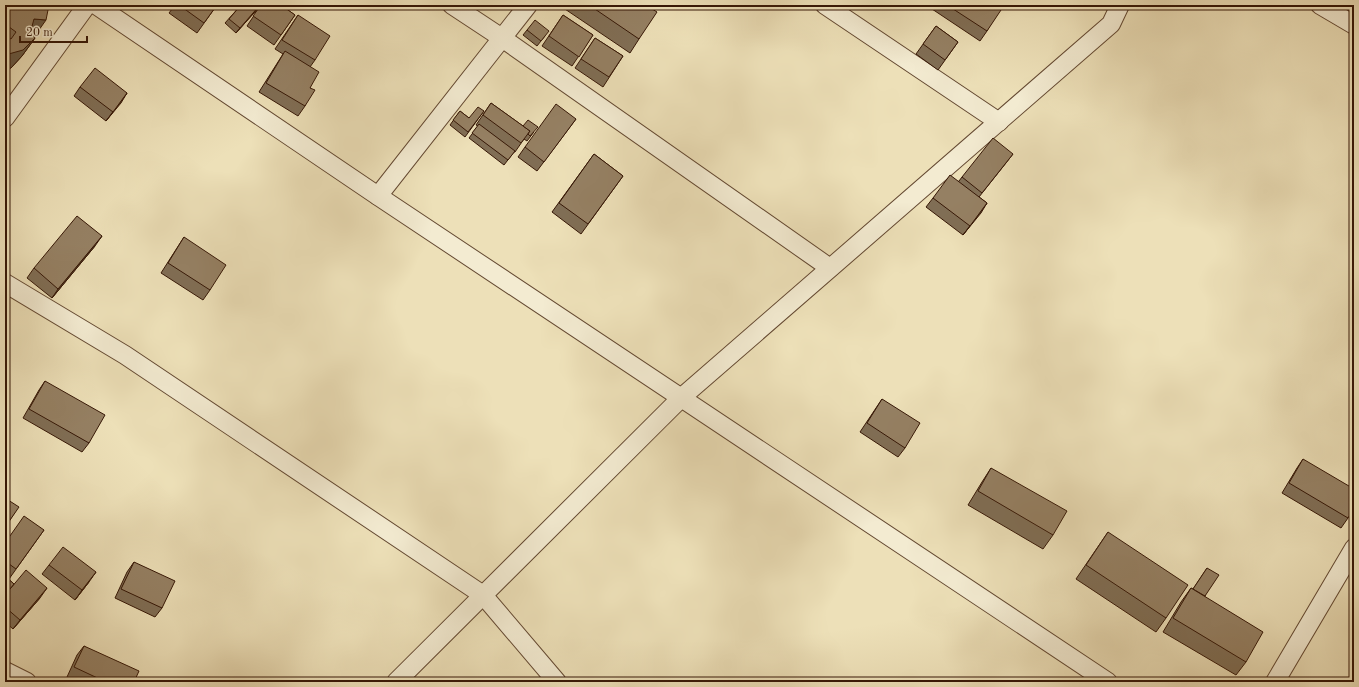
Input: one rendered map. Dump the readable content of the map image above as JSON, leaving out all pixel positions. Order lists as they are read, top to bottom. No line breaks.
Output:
{"scale_bar":"20 m"}
